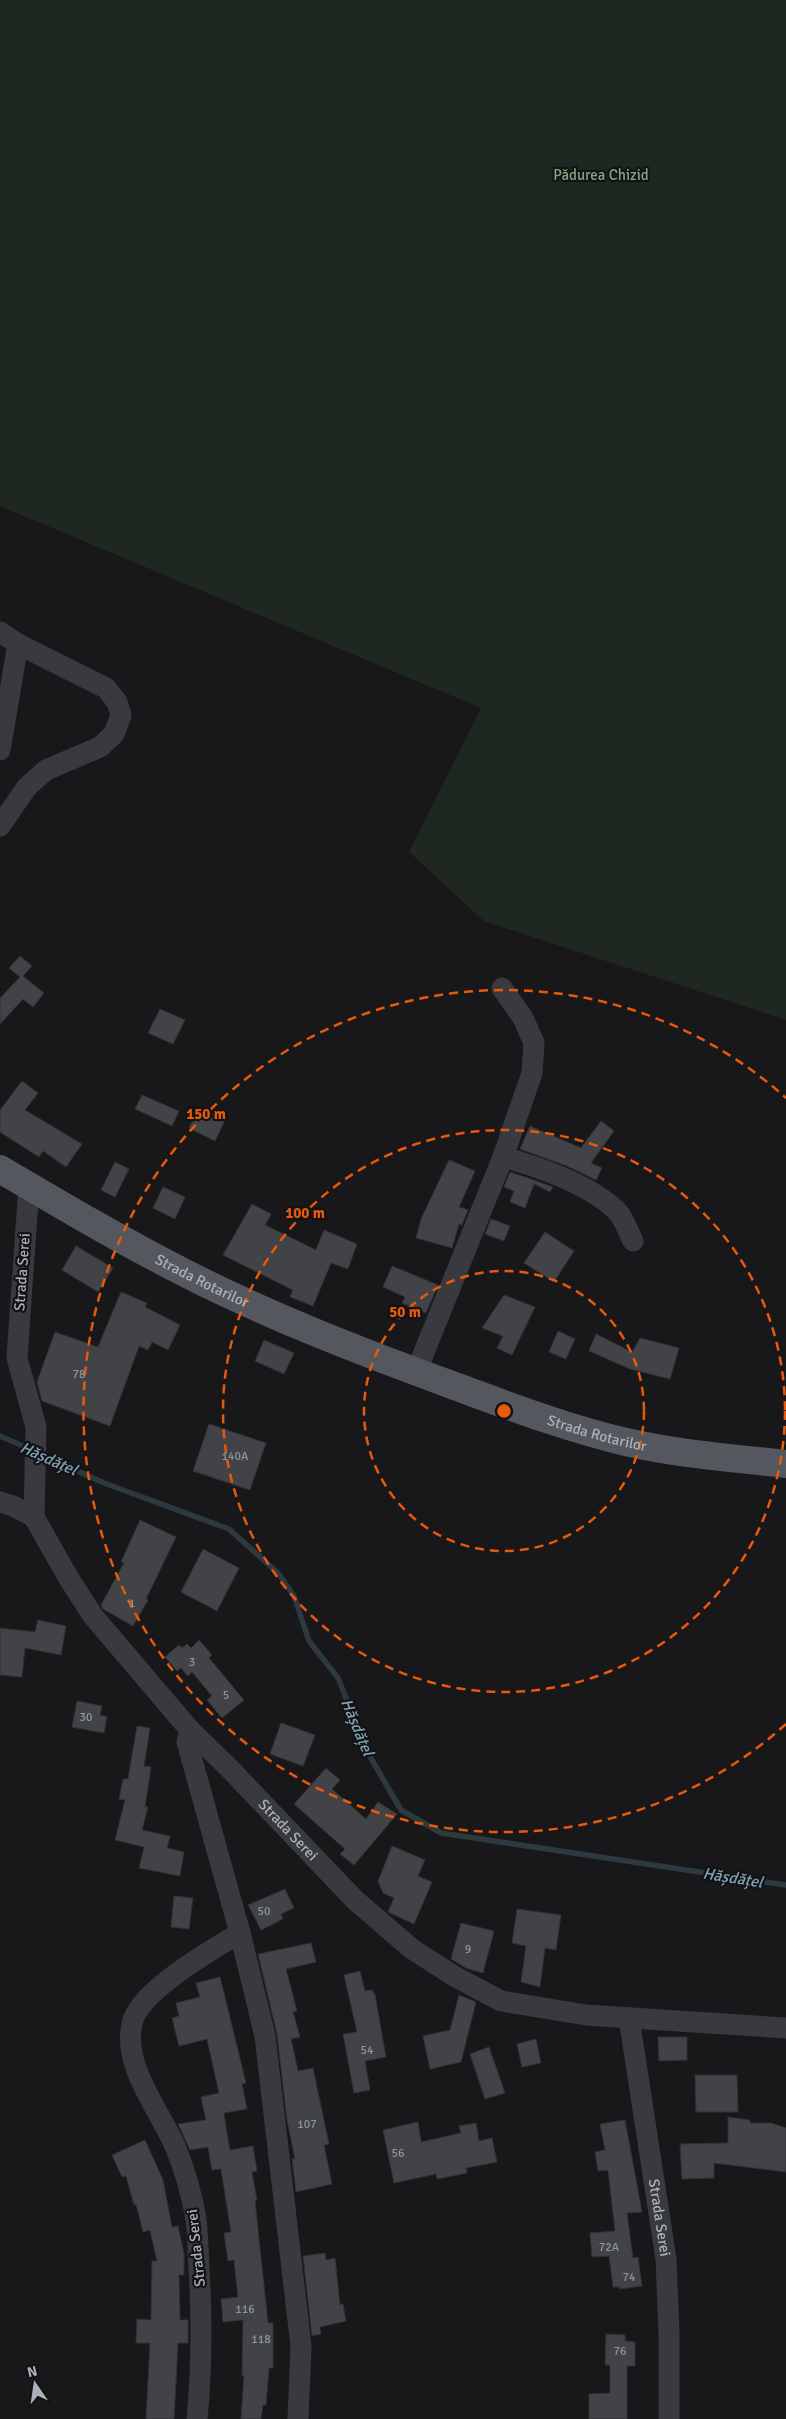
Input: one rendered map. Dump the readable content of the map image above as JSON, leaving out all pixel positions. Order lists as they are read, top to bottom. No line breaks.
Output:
{"streets":{"main road":["Strada Rotarilor"],"street":["Strada Serei"]},"crossings":[["Strada Serei","Strada Rotarilor"]],"water":["Hășdățel"],"parks":["Pădurea Chizid"],"house_numbers":["78","140A","1","3","5","30","50","9","54","107","56","72A","74","116","118","76"],"north":"top","rings":["150 m","100 m","50 m"]}
